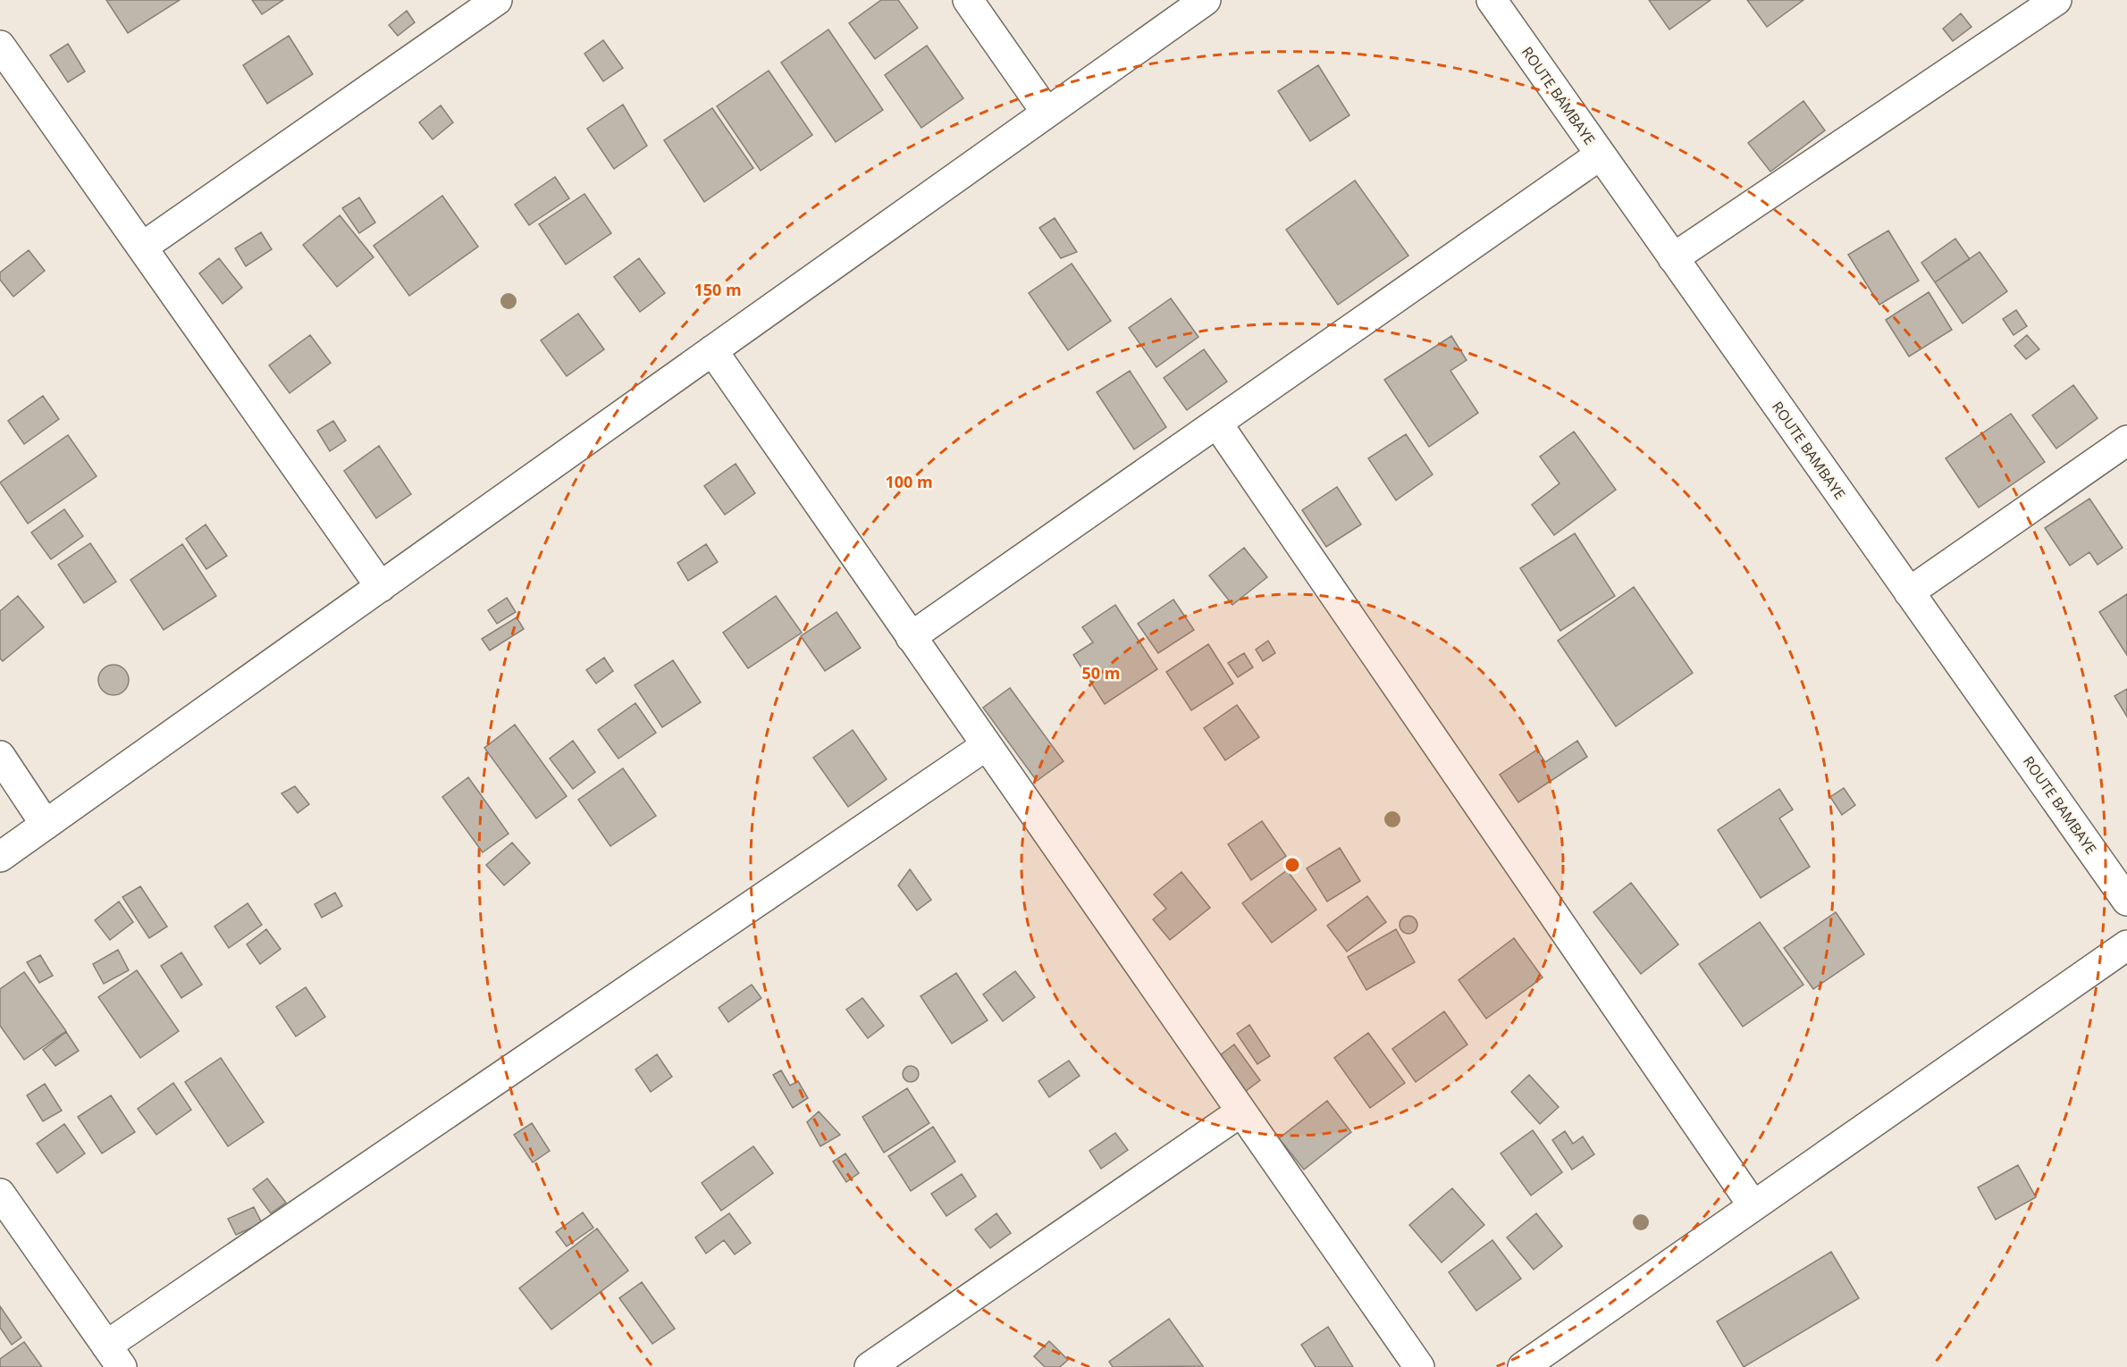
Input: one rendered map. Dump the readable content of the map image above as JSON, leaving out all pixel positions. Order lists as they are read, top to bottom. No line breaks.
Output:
{"streets":{"street":["ROUTE BAMBAYE"]},"rings":["150 m","100 m","50 m"]}
